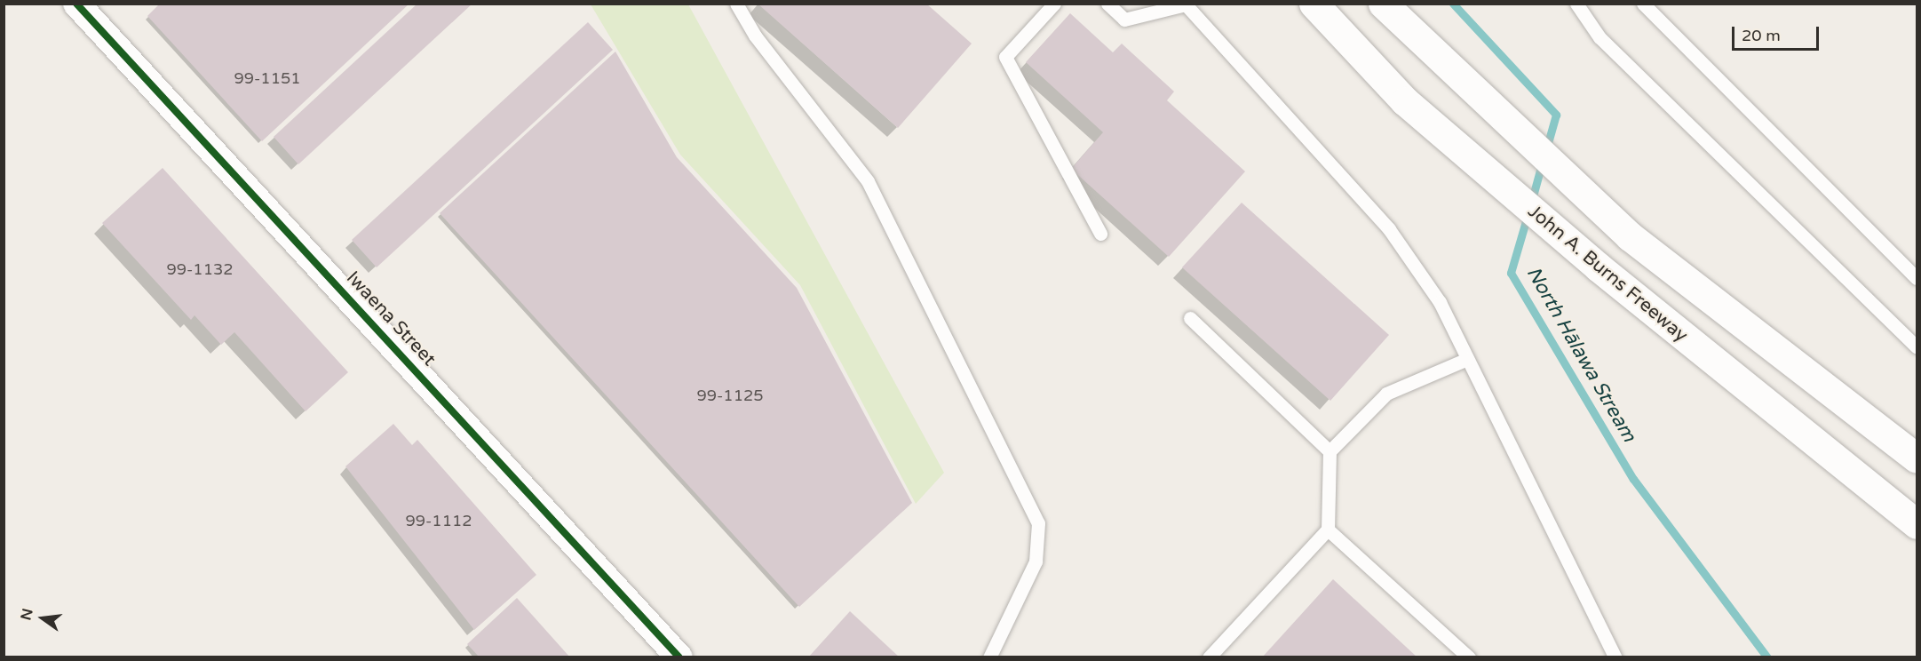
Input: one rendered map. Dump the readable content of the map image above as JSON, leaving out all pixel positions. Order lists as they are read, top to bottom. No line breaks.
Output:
{"streets":{"highway":["John A. Burns Freeway"],"street":["Iwaena Street"]},"water":["North Hālawa Stream"],"house_numbers":["99-1151","99-1132","99-1125","99-1112"],"scale_bar":"20 m","north":"left"}
